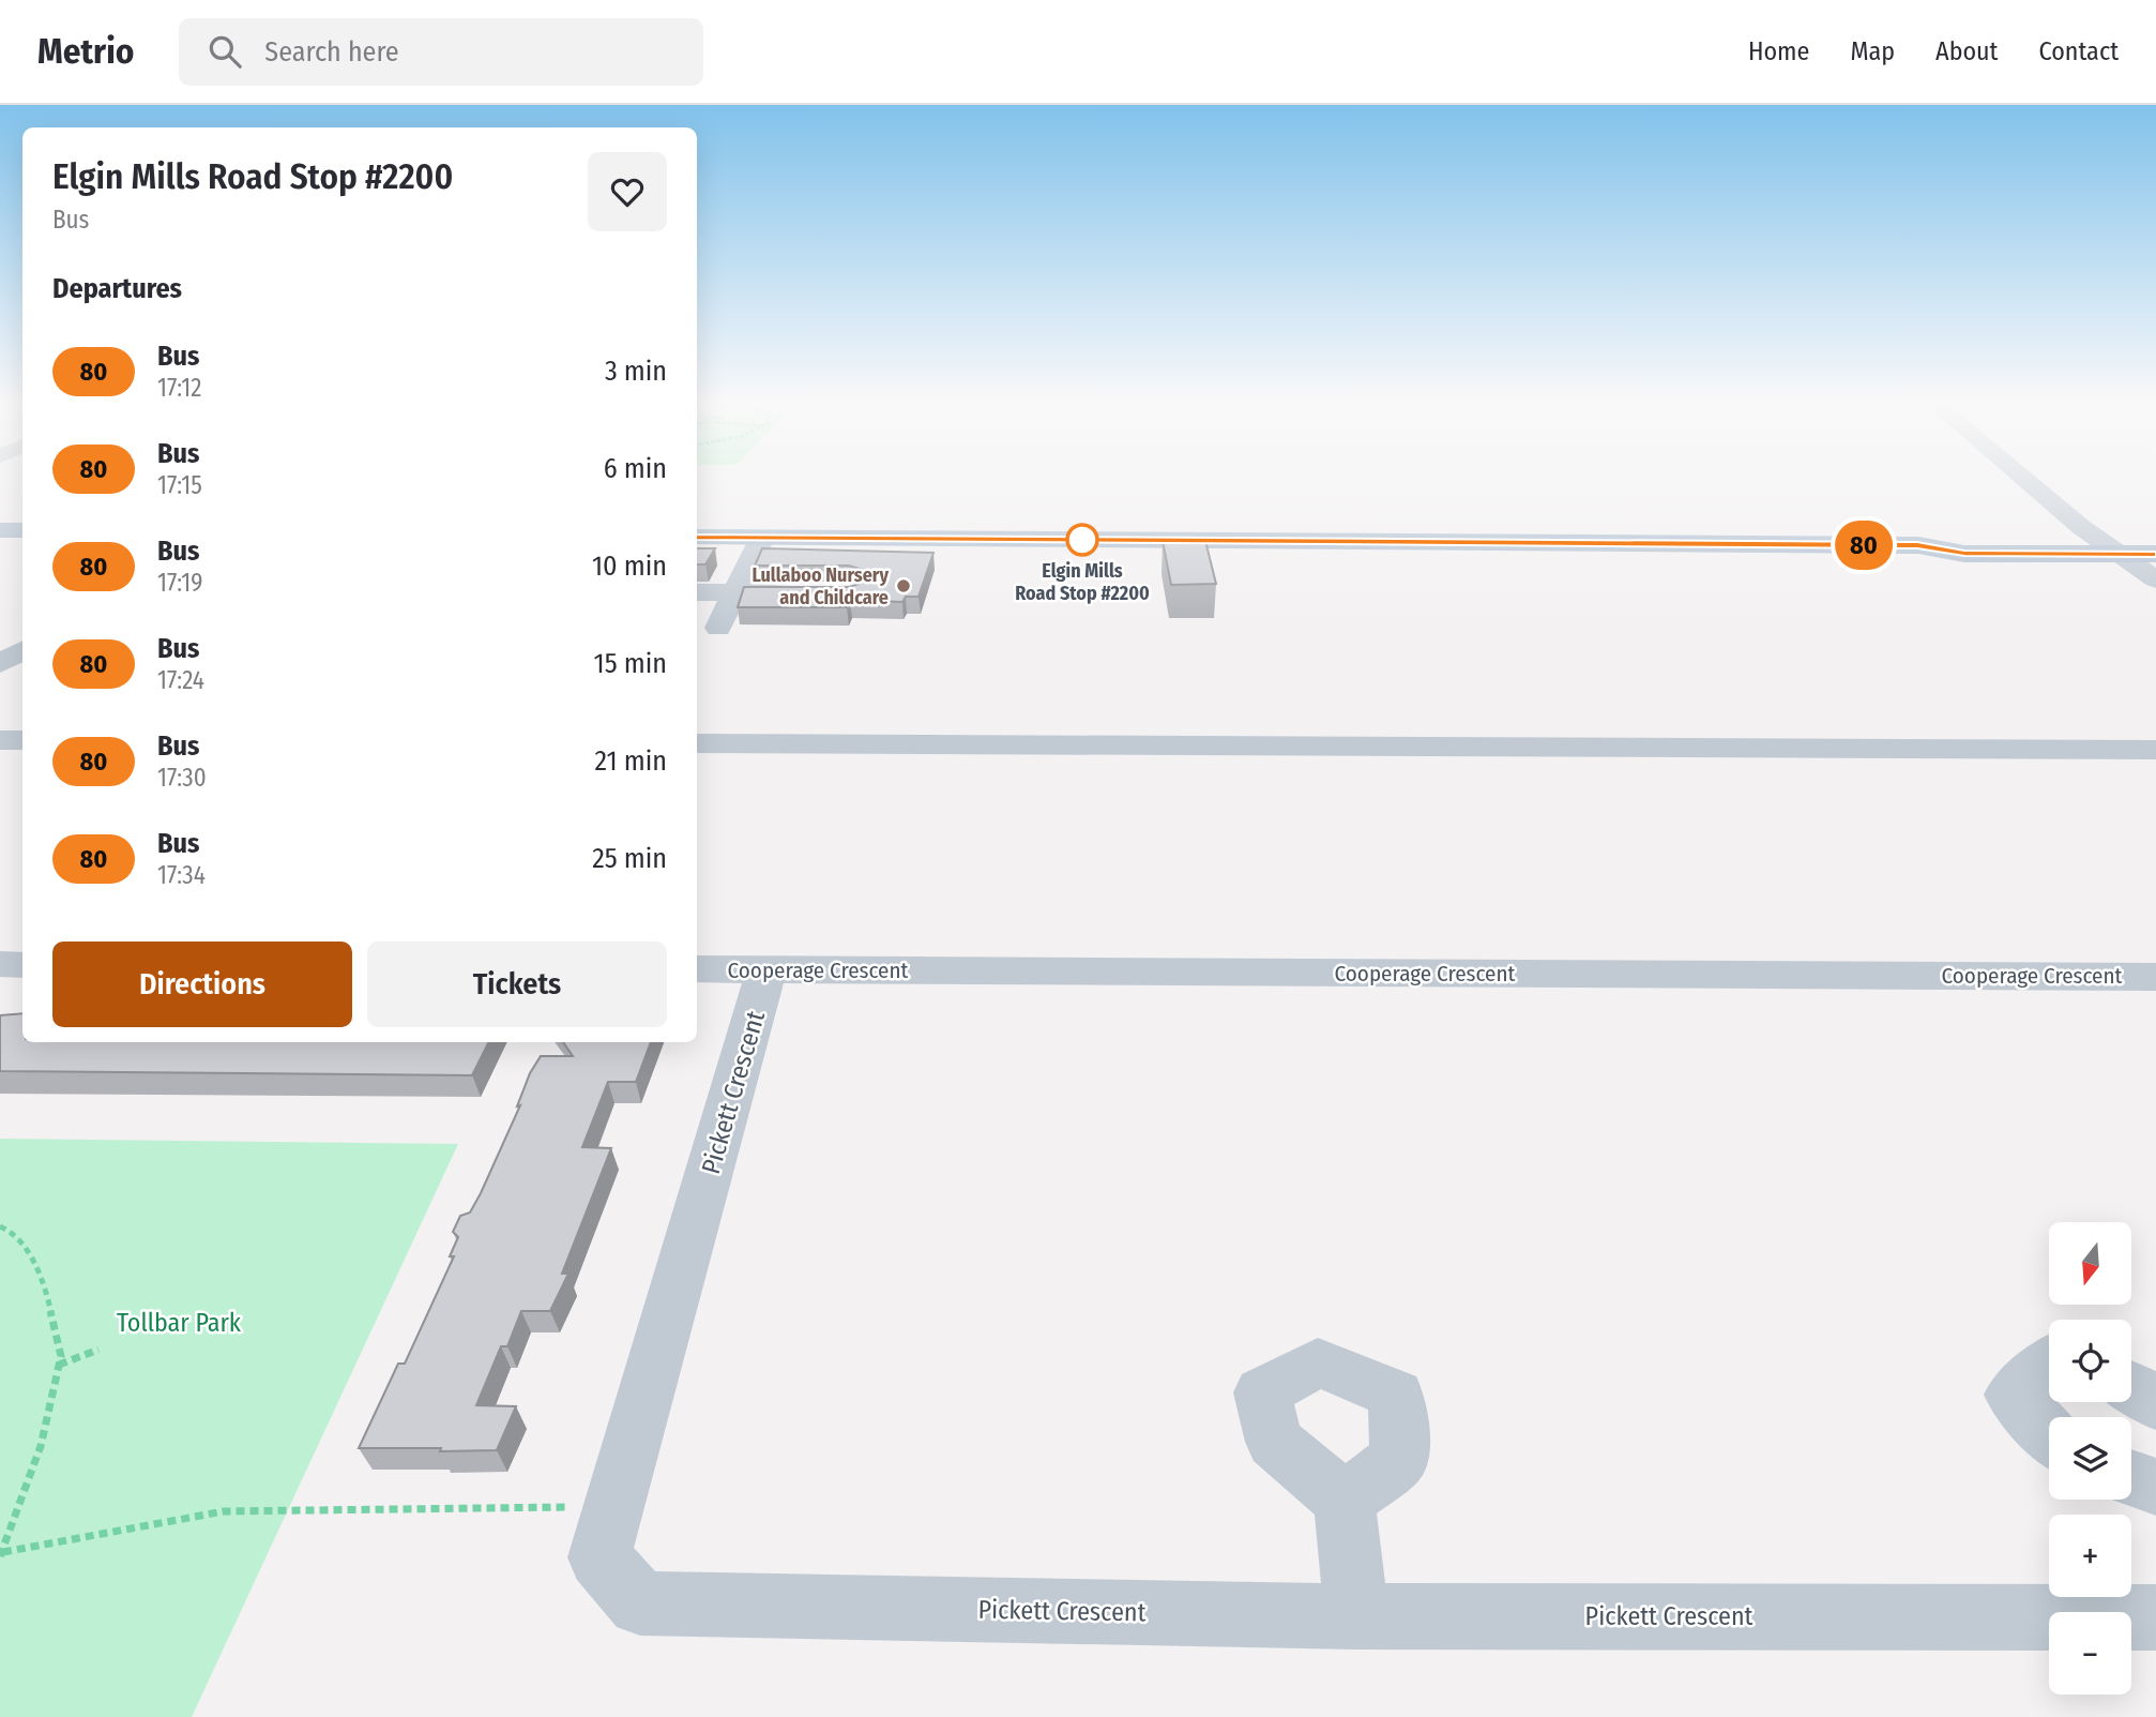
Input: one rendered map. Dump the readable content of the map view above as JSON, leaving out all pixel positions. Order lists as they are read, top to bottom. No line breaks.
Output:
{"streets":{"street":["Cooperage Crescent","Pickett Crescent"]},"crossings":[["Cooperage Crescent","Pickett Crescent"]],"parks":["Tollbar Park"],"places":["Elgin Mills Road Stop #2200","Lullaboo Nursery and Childcare"],"lines":["bus line 80"],"north":"bottom","page":{"header":"Metrio","search":"Search here","nav":["Home","Map","About","Contact"],"on_map":"80","heading":[["Elgin Mills Road Stop #2200","Bus"],"Departures"],"list":[{"mark":"80","name":"Bus","note":"17:12","value":"3 min"},{"mark":"80","name":"Bus","note":"17:15","value":"6 min"},{"mark":"80","name":"Bus","note":"17:19","value":"10 min"},{"mark":"80","name":"Bus","note":"17:24","value":"15 min"},{"mark":"80","name":"Bus","note":"17:30","value":"21 min"},{"mark":"80","name":"Bus","note":"17:34","value":"25 min"}],"buttons":["Directions","Tickets"],"map_buttons":["+","−"]}}
